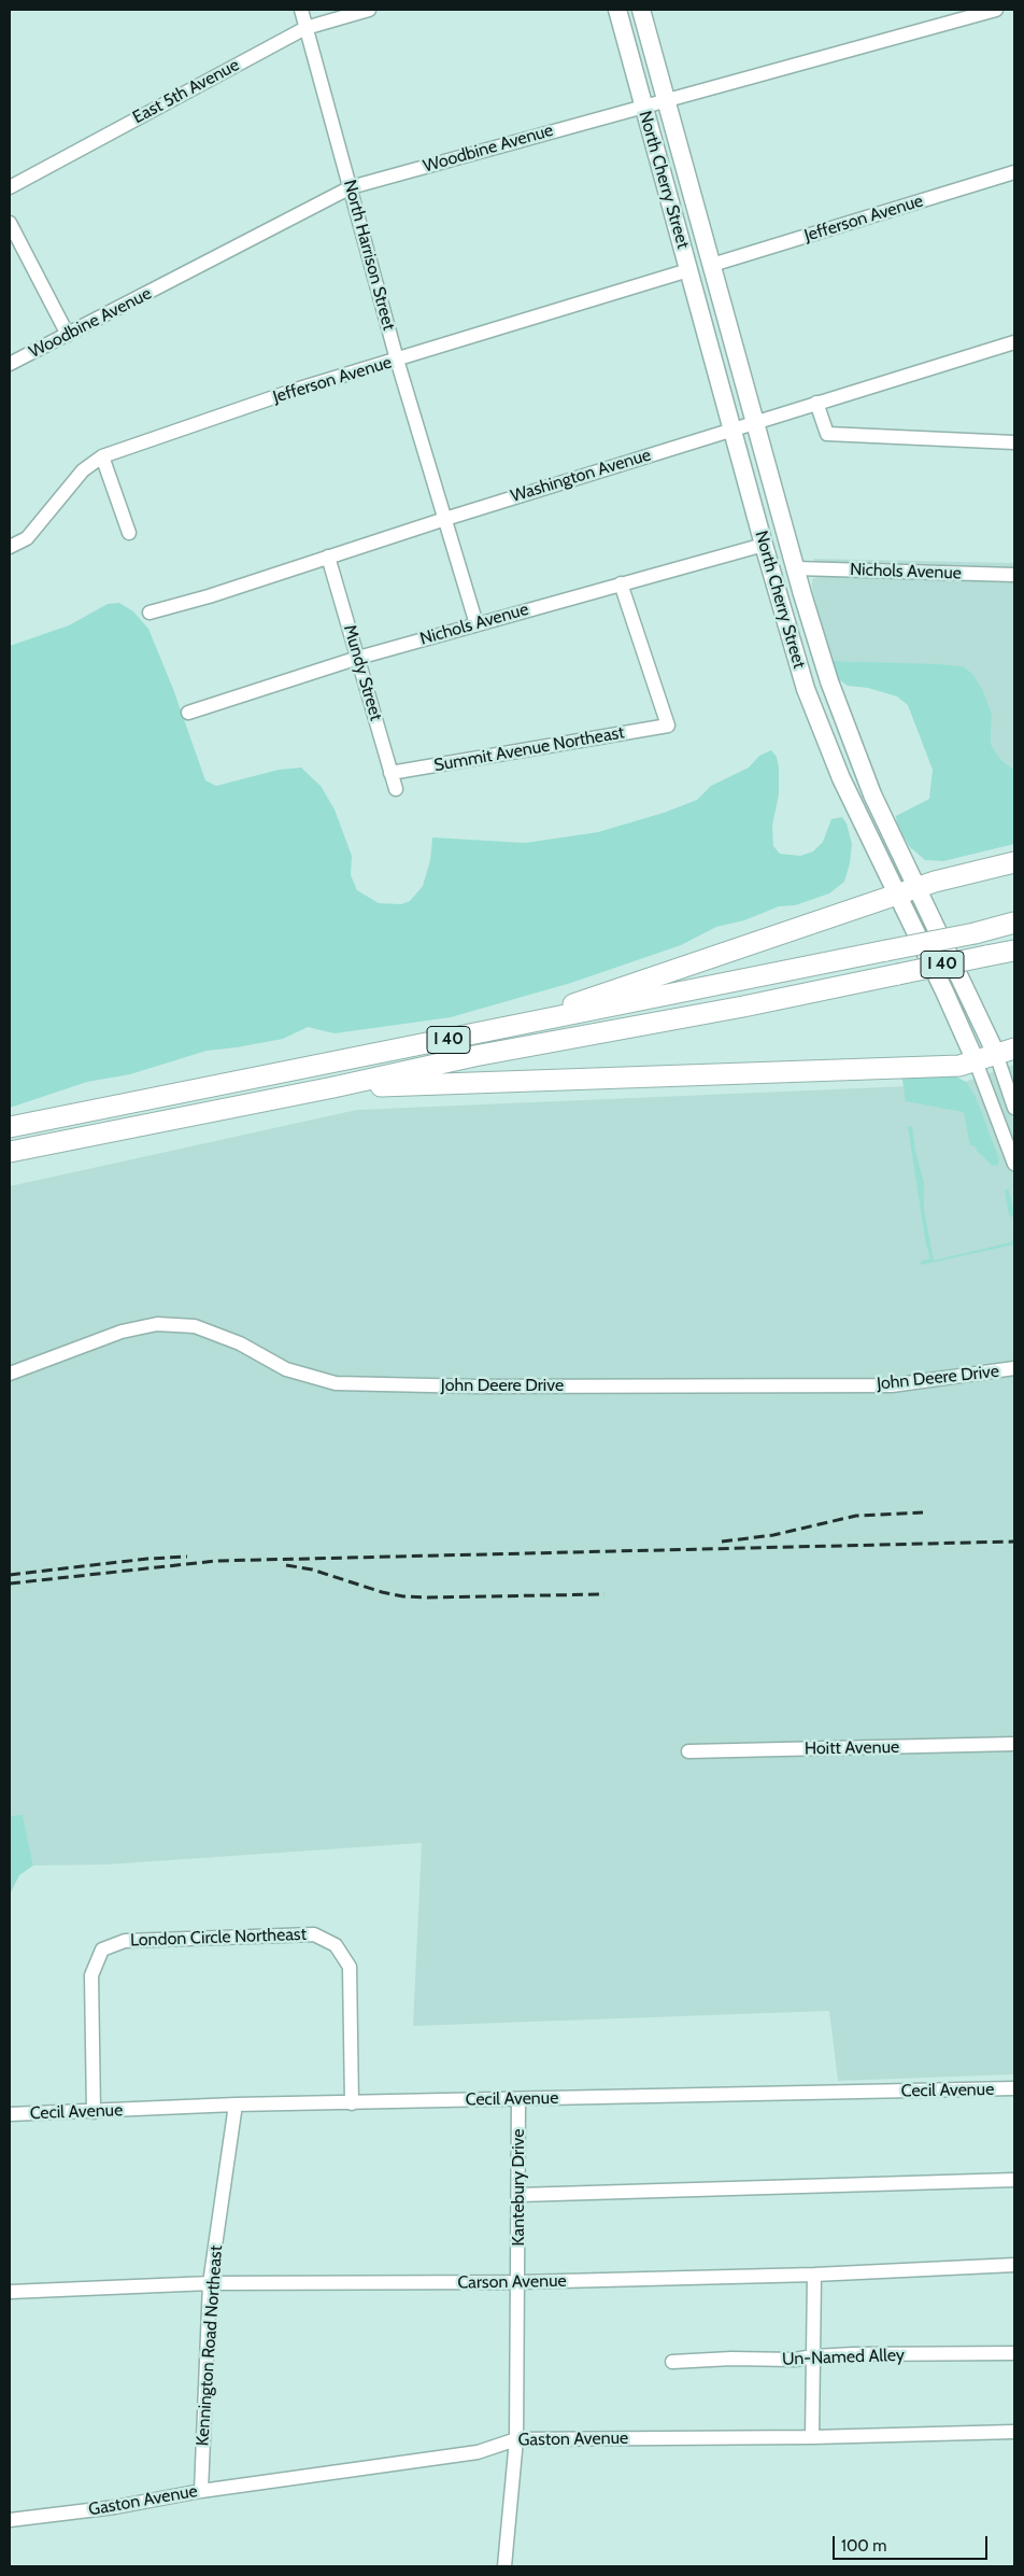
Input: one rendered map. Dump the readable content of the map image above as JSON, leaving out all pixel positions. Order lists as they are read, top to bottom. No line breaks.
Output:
{"streets":{"highway":["I 40"],"main road":["North Cherry Street"],"street":["East 5th Avenue","Woodbine Avenue","Jefferson Avenue","North Harrison Street","Washington Avenue","Nichols Avenue","Mundy Street","Summit Avenue Northeast","John Deere Drive","Hoitt Avenue","London Circle Northeast","Cecil Avenue","Kantebury Drive","Carson Avenue","Kennington Road Northeast","Un-Named Alley","Gaston Avenue"]},"crossings":[["East 5th Avenue","North Harrison Street"],["Woodbine Avenue","North Cherry Street"],["Woodbine Avenue","North Harrison Street"],["North Cherry Street","Jefferson Avenue"],["North Cherry Street","Washington Avenue"],["North Cherry Street","Nichols Avenue"],["Jefferson Avenue","North Harrison Street"],["North Harrison Street","Washington Avenue"],["North Harrison Street","Nichols Avenue"],["Washington Avenue","Mundy Street"],["Nichols Avenue","Mundy Street"],["Nichols Avenue","Summit Avenue Northeast"],["Mundy Street","Summit Avenue Northeast"],["London Circle Northeast","Cecil Avenue"],["Cecil Avenue","Kantebury Drive"],["Cecil Avenue","Kennington Road Northeast"],["Kantebury Drive","Carson Avenue"],["Kantebury Drive","Gaston Avenue"],["Carson Avenue","Kennington Road Northeast"],["Kennington Road Northeast","Gaston Avenue"]],"scale_bar":"100 m"}
